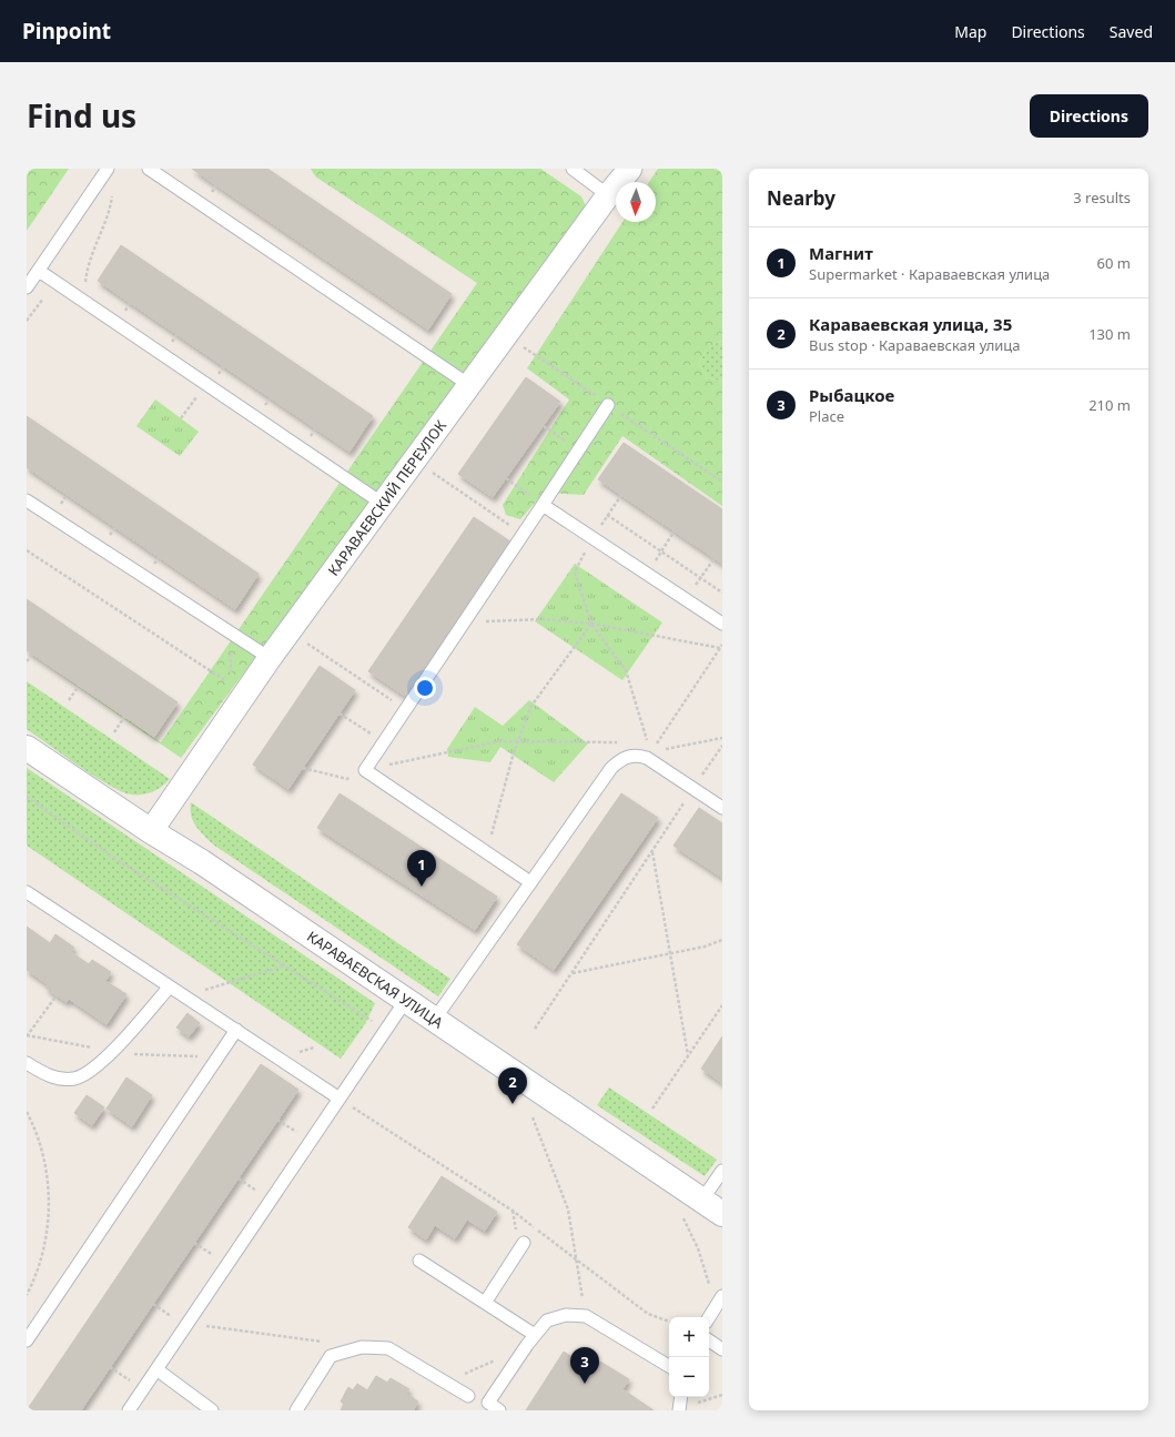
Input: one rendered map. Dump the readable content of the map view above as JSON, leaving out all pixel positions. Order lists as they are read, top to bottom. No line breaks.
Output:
{"streets":{"street":["КАРАВАЕВСКИЙ ПЕРЕУЛОК","КАРАВАЕВСКАЯ УЛИЦА"]},"crossings":[["КАРАВАЕВСКИЙ ПЕРЕУЛОК","КАРАВАЕВСКАЯ УЛИЦА"]],"north":"bottom","page":{"header":"Pinpoint","nav":["Map","Directions","Saved"],"title":"Find us","buttons":"Directions","heading":["Nearby","3 results"],"list":[{"mark":"1","name":"Магнит","note":"Supermarket · Караваевская улица","value":"60 m"},{"mark":"2","name":"Караваевская улица, 35","note":"Bus stop · Караваевская улица","value":"130 m"},{"mark":"3","name":"Рыбацкое","note":"Place","value":"210 m"}],"pins":["1","2","3"],"map_buttons":["+","−"]}}
